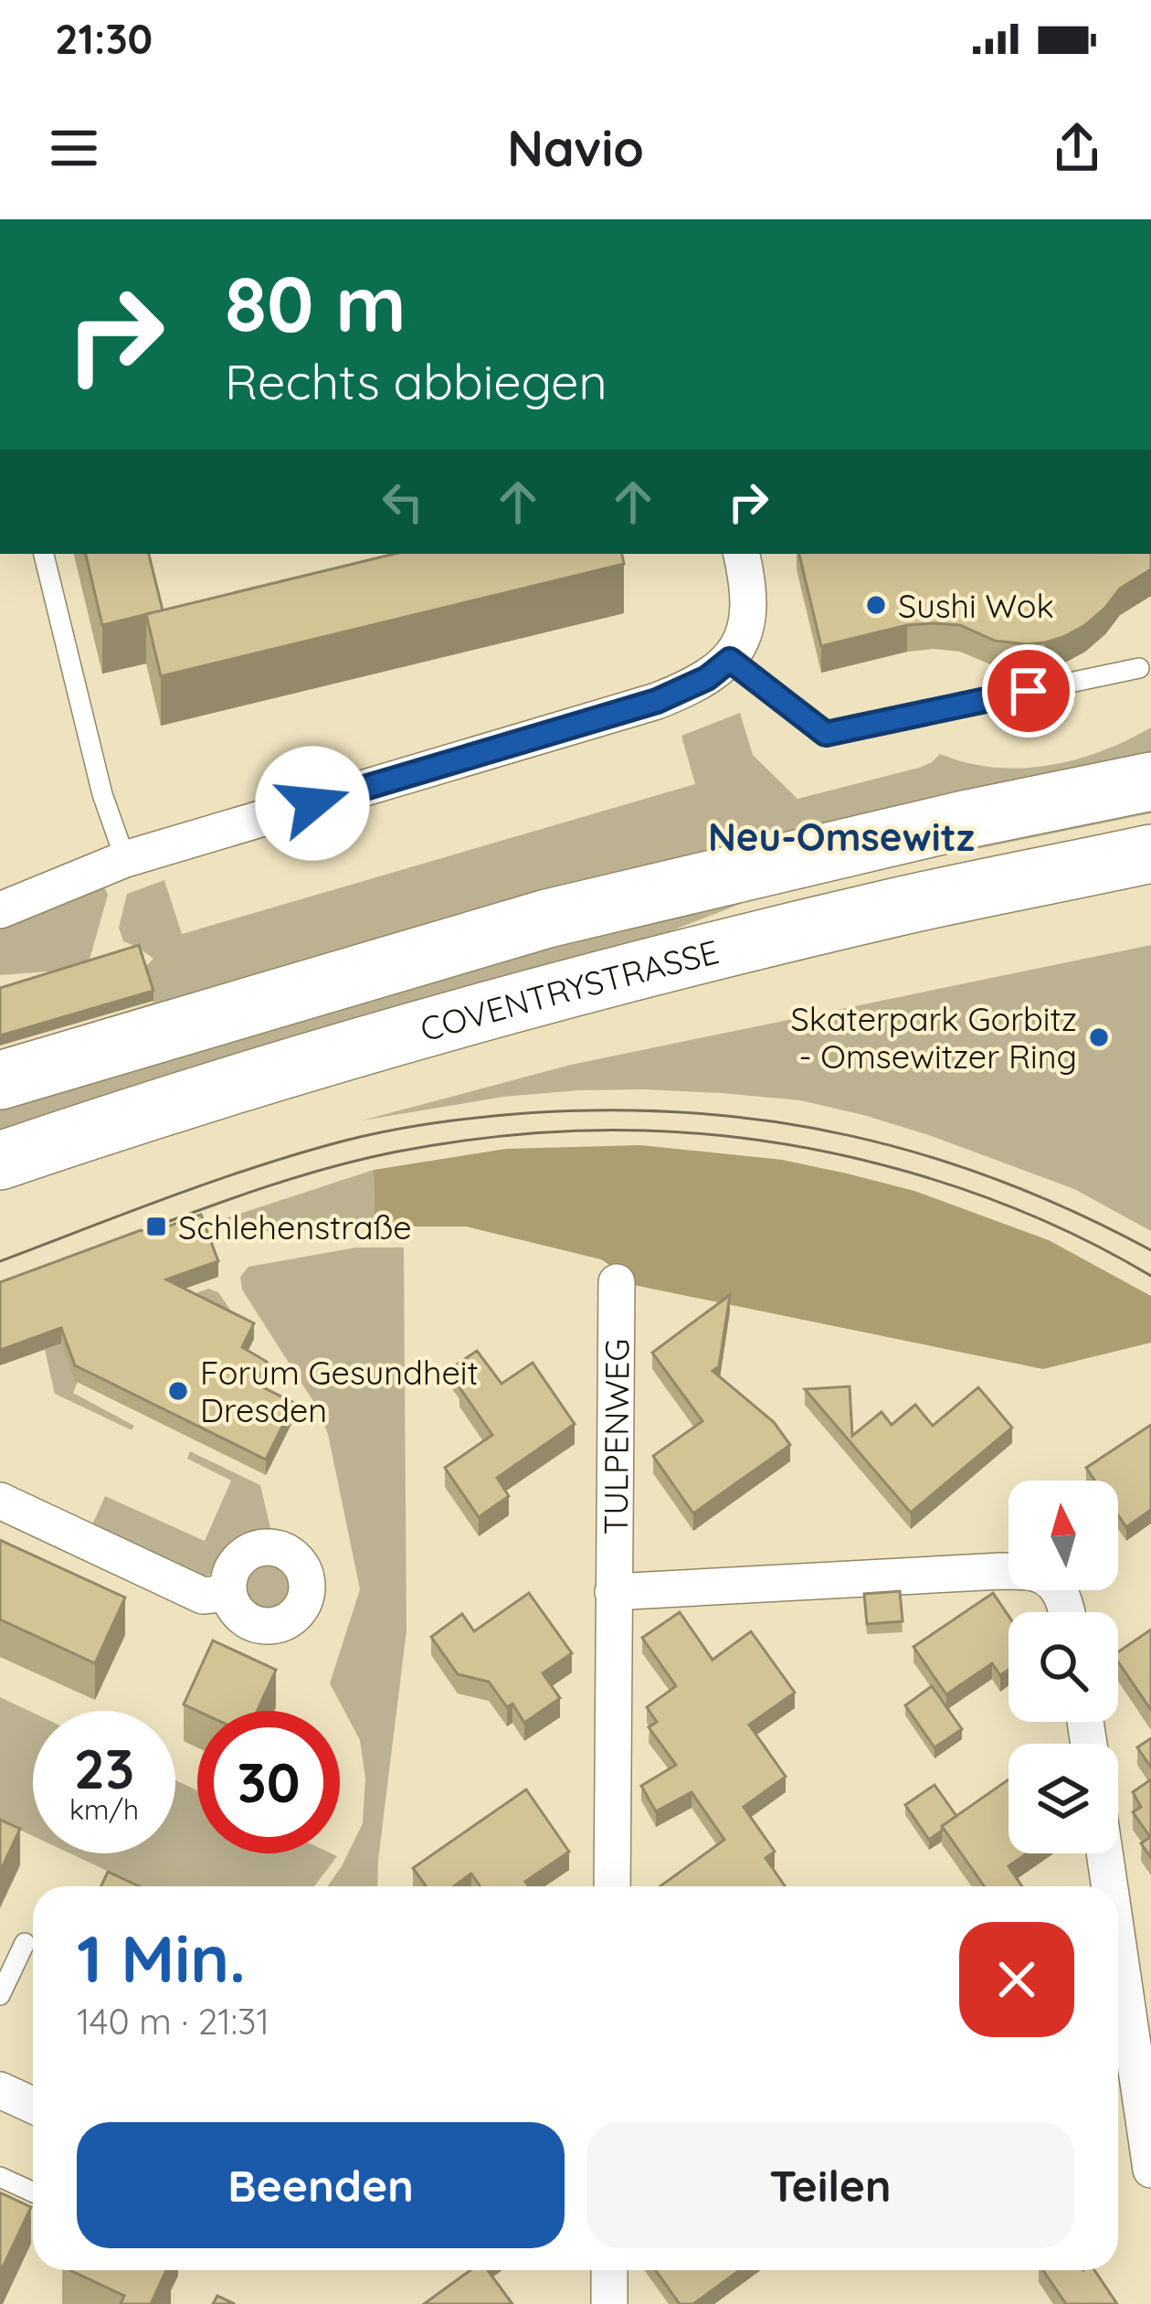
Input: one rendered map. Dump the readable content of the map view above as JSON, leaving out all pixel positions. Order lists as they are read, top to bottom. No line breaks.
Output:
{"streets":{"main road":["COVENTRYSTRASSE"],"street":["TULPENWEG"]},"districts":["Neu-Omsewitz"],"places":{"other":["Sushi Wok","Skaterpark Gorbitz - Omsewitzer Ring","Forum Gesundheit Dresden"],"transit":["Schlehenstraße"]},"north":"top","page":{"status":"21:30","header":"Navio","turn":["80 m","Rechts abbiegen"],"speed":"23 km/h","limit":"30","heading":["1 Min.","140 m · 21:31"],"buttons":["Beenden","Teilen"]}}
